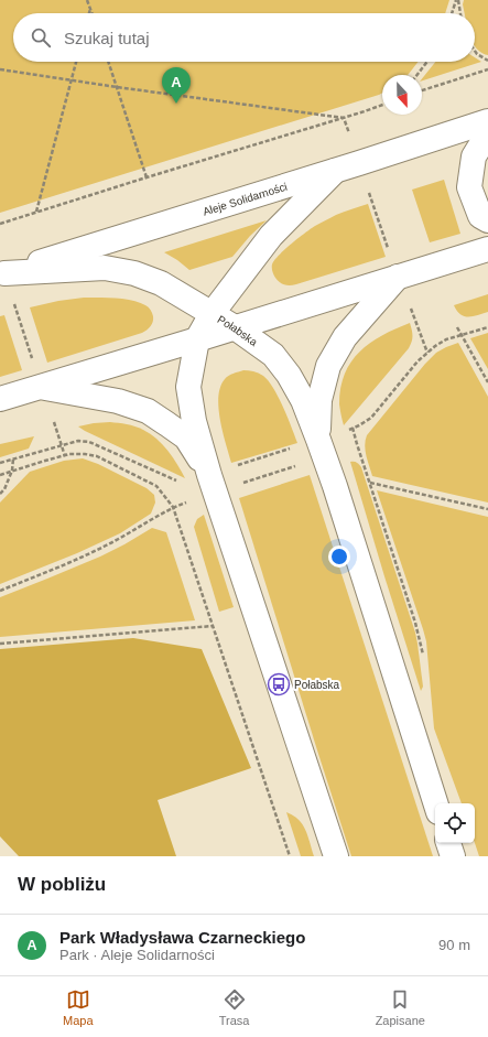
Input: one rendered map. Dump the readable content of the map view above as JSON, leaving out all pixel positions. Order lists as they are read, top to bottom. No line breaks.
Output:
{"streets":{"street":["Aleje Solidarności","Połabska"]},"crossings":[["Aleje Solidarności","Połabska"]],"places":{"bus stop":["Połabska"]},"north":"bottom","page":{"search":"Szukaj tutaj","pins":"A","heading":"W pobliżu","list":[{"mark":"A","name":"Park Władysława Czarneckiego","note":"Park · Aleje Solidarności","value":"90 m"}],"nav":["Mapa","Trasa","Zapisane"]}}
